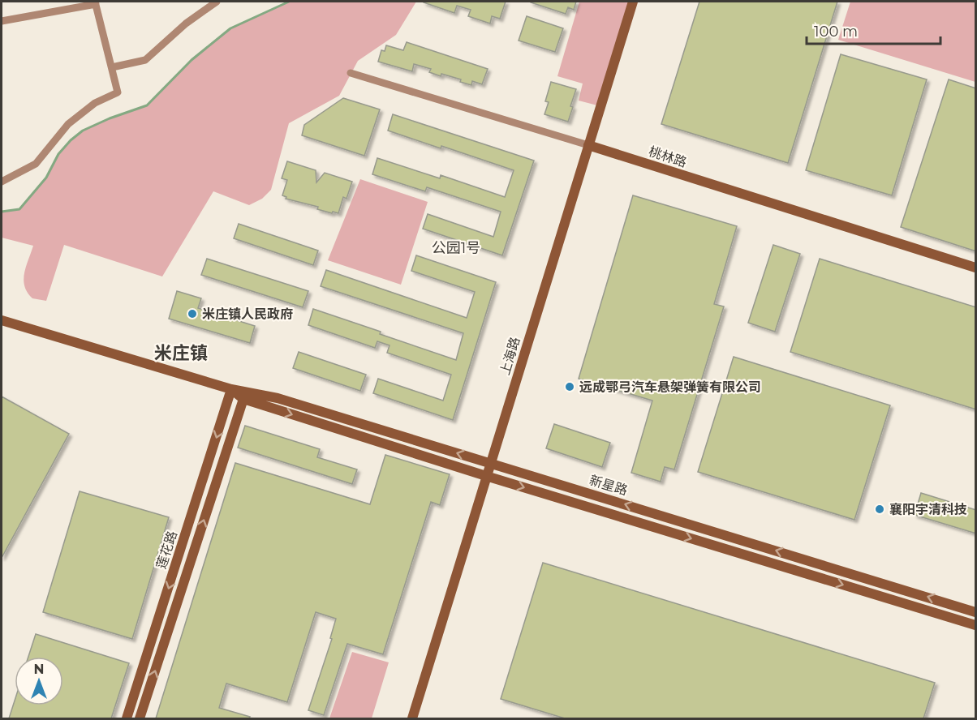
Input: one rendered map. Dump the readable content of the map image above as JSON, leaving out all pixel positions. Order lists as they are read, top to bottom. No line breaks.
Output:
{"streets":{"street":["桃林路","上海路","新星路","莲花路"]},"crossings":[["桃林路","上海路"],["上海路","新星路"],["新星路","莲花路"]],"districts":["公园1号","米庄镇"],"places":["米庄镇人民政府","远成鄂弓汽车悬架弹簧有限公司","襄阳宇清科技"],"scale_bar":"100 m","north":"top"}
